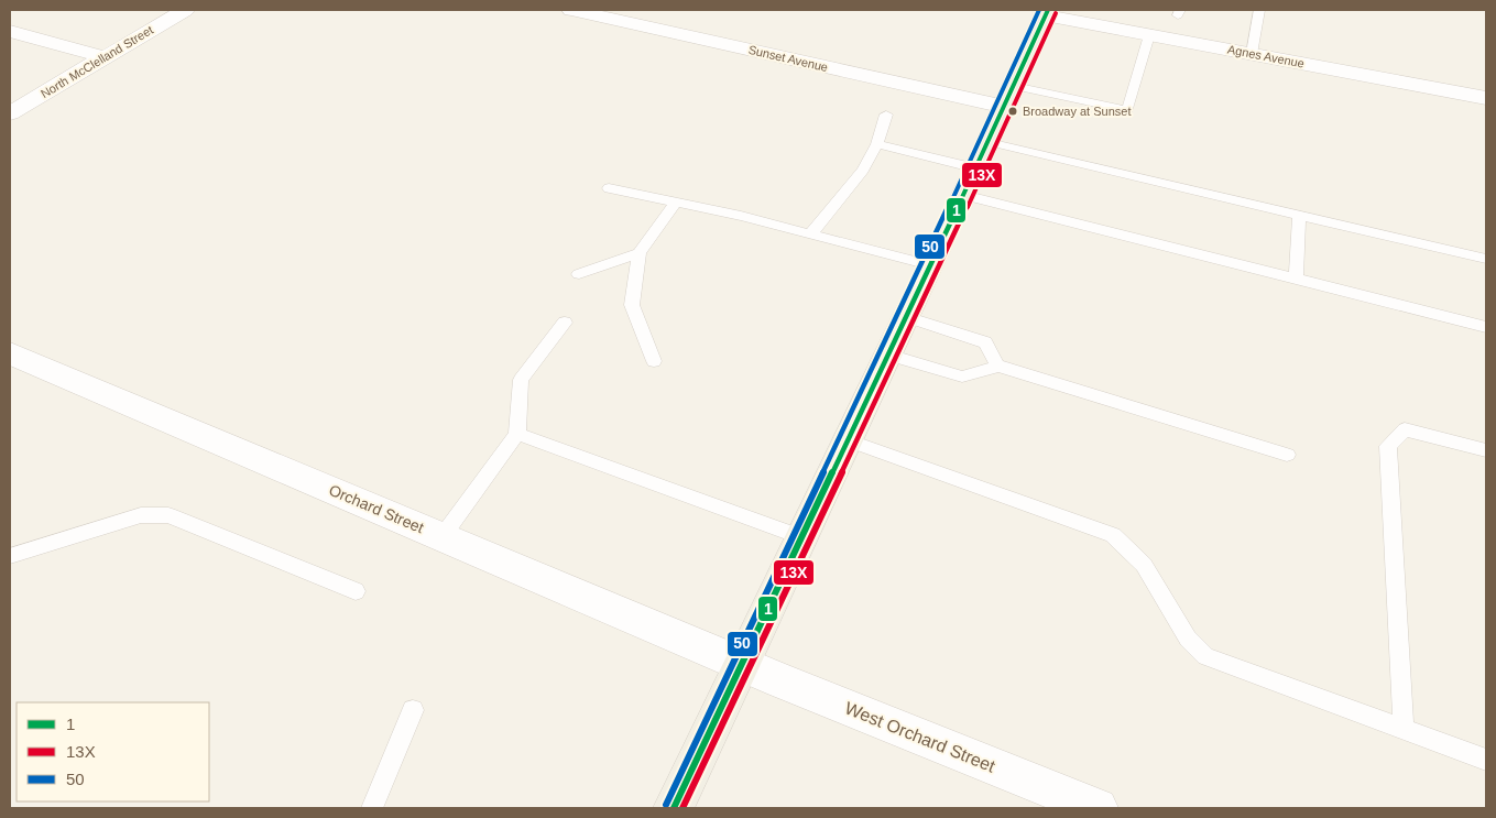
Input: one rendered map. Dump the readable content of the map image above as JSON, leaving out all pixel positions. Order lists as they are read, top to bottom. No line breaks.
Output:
{"streets":{"street":["Agnes Avenue","Sunset Avenue","North McClelland Street","Orchard Street","West Orchard Street"]},"crossings":[["Orchard Street","West Orchard Street"]],"places":["Broadway at Sunset"],"lines":["transit line 1","transit line 50","transit line 13X"],"legend":["1","13X","50"]}
